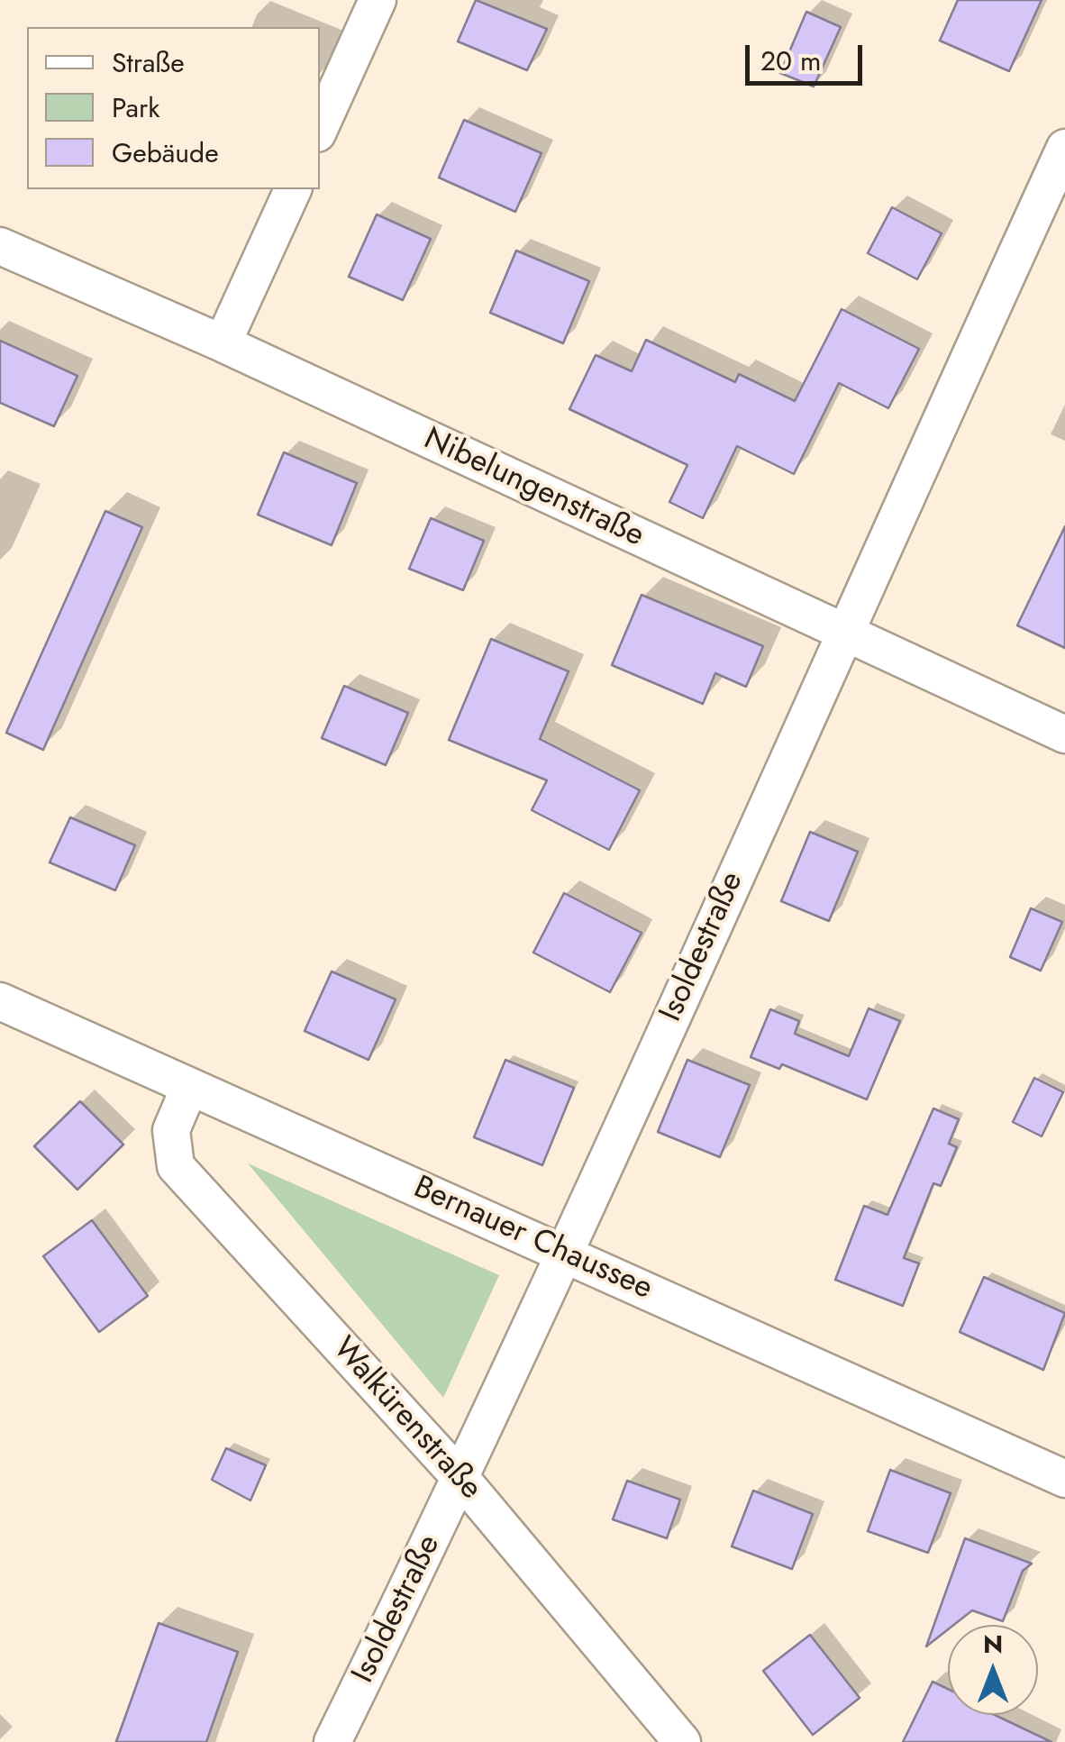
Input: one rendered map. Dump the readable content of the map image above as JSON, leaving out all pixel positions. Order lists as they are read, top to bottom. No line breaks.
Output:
{"streets":{"street":["Nibelungenstraße","Isoldestraße","Bernauer Chaussee","Walkürenstraße"]},"crossings":[["Nibelungenstraße","Isoldestraße"],["Isoldestraße","Bernauer Chaussee"],["Isoldestraße","Walkürenstraße"],["Bernauer Chaussee","Walkürenstraße"]],"legend":["Straße","Park","Gebäude"],"scale_bar":"20 m","north":"top"}
